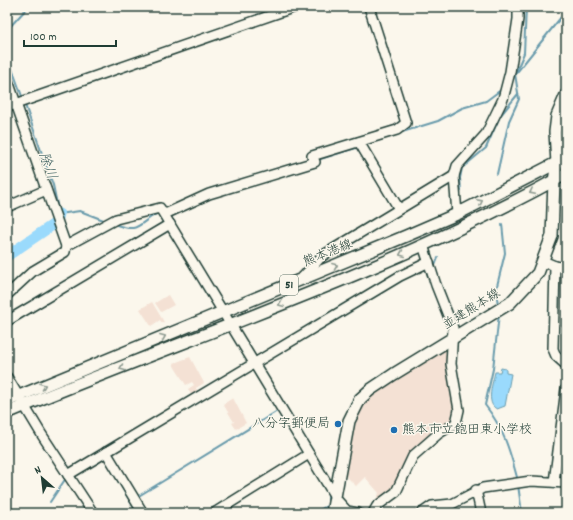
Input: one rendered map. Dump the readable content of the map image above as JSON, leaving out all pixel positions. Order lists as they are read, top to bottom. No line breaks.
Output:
{"streets":{"main road":["熊本港線","51","並建熊本線"]},"crossings":[["熊本港線","並建熊本線"]],"water":["除川"],"places":["八分字郵便局","熊本市立飽田東小学校"],"scale_bar":"100 m","north":"top left"}
